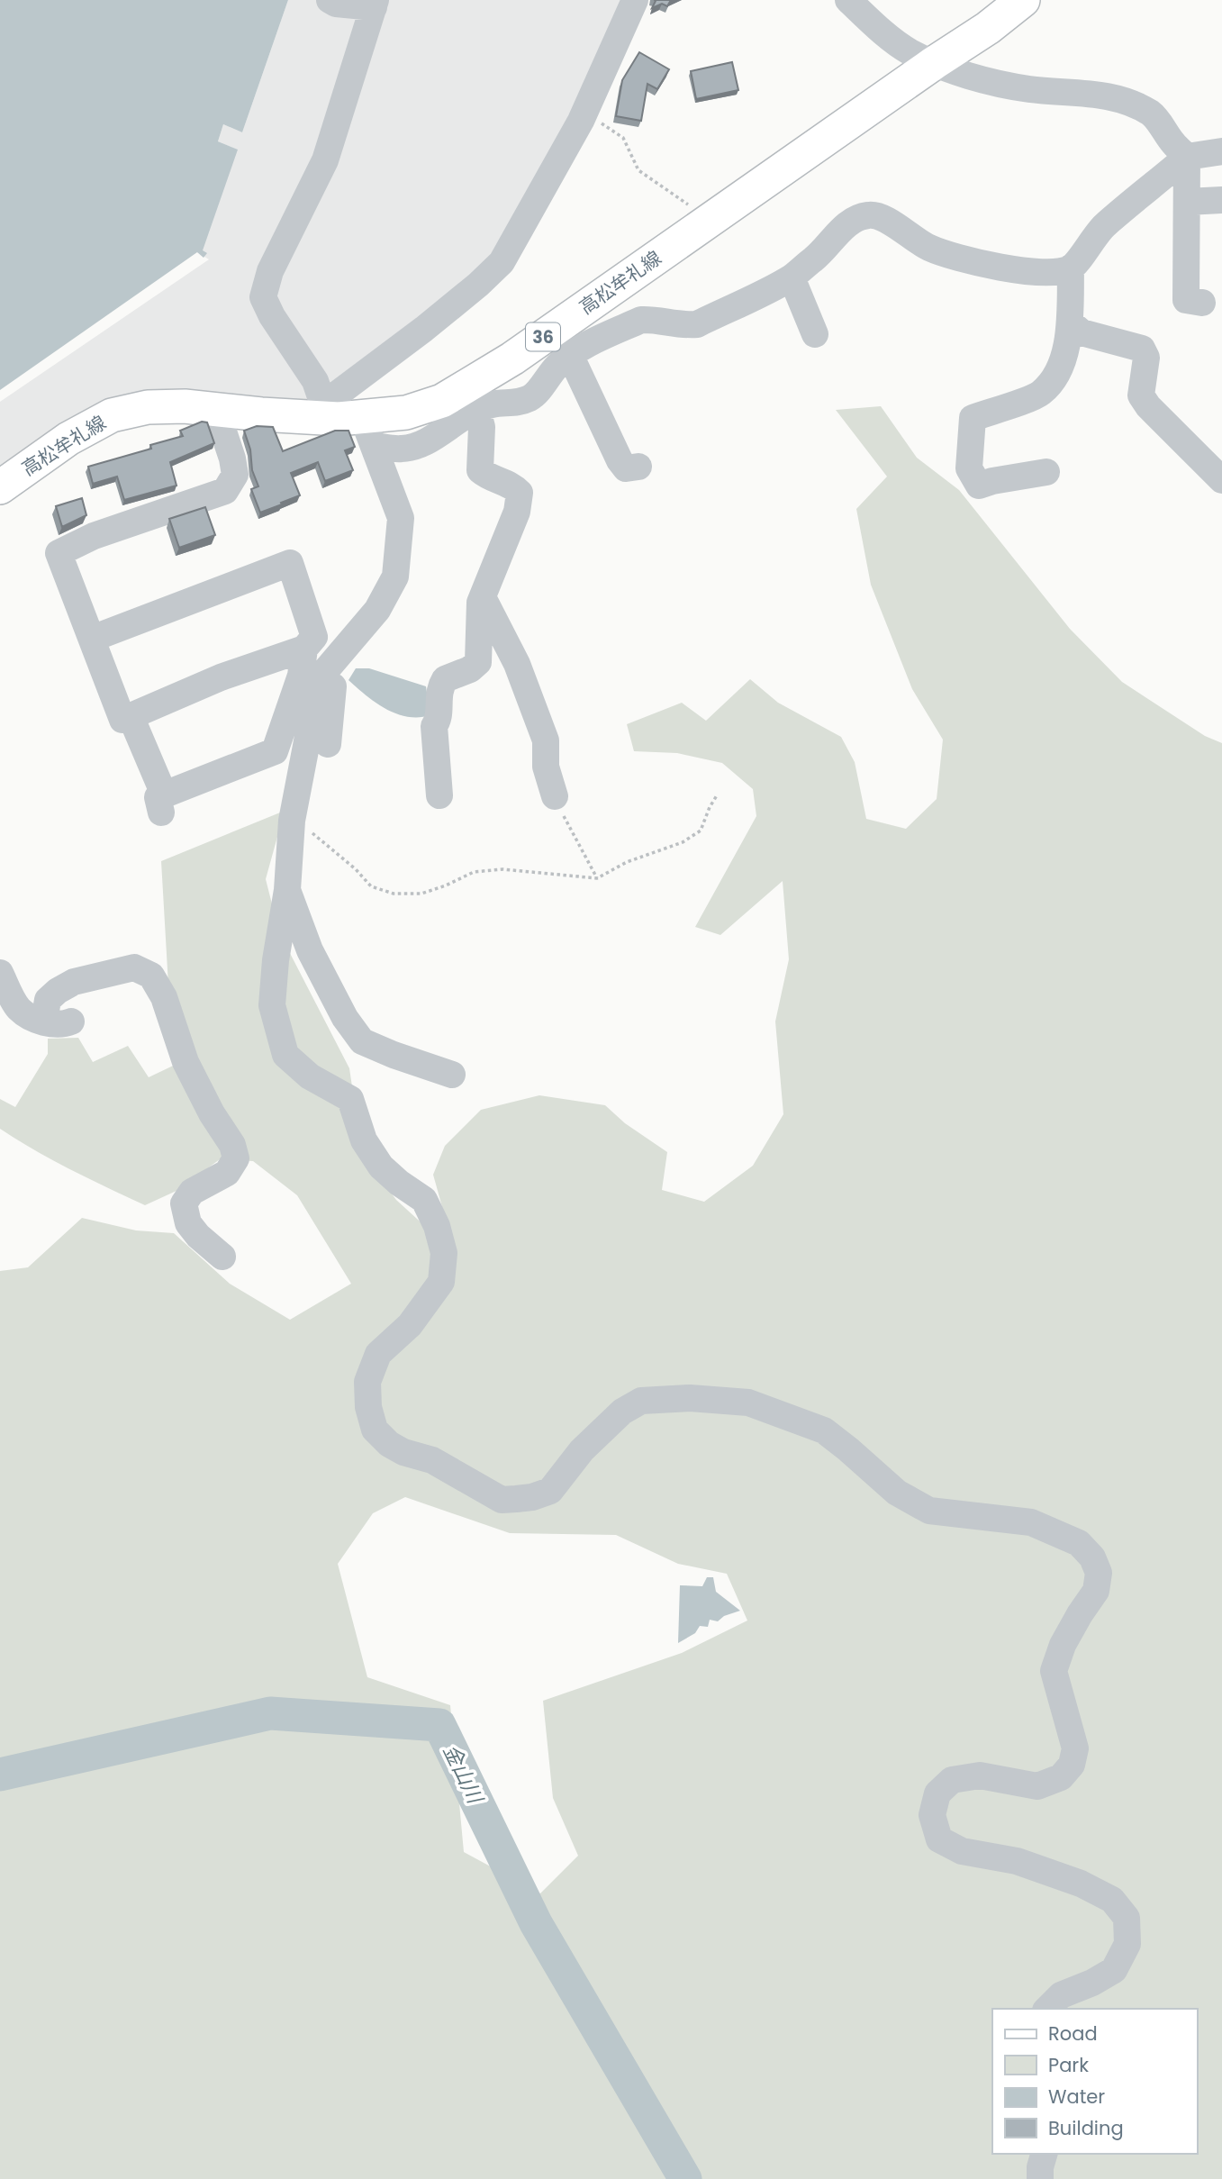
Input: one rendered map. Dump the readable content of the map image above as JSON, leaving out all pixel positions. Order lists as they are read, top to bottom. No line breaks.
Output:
{"streets":{"main road":["高松牟礼線","36"]},"water":["金山川"],"legend":["Road","Park","Water","Building"]}
